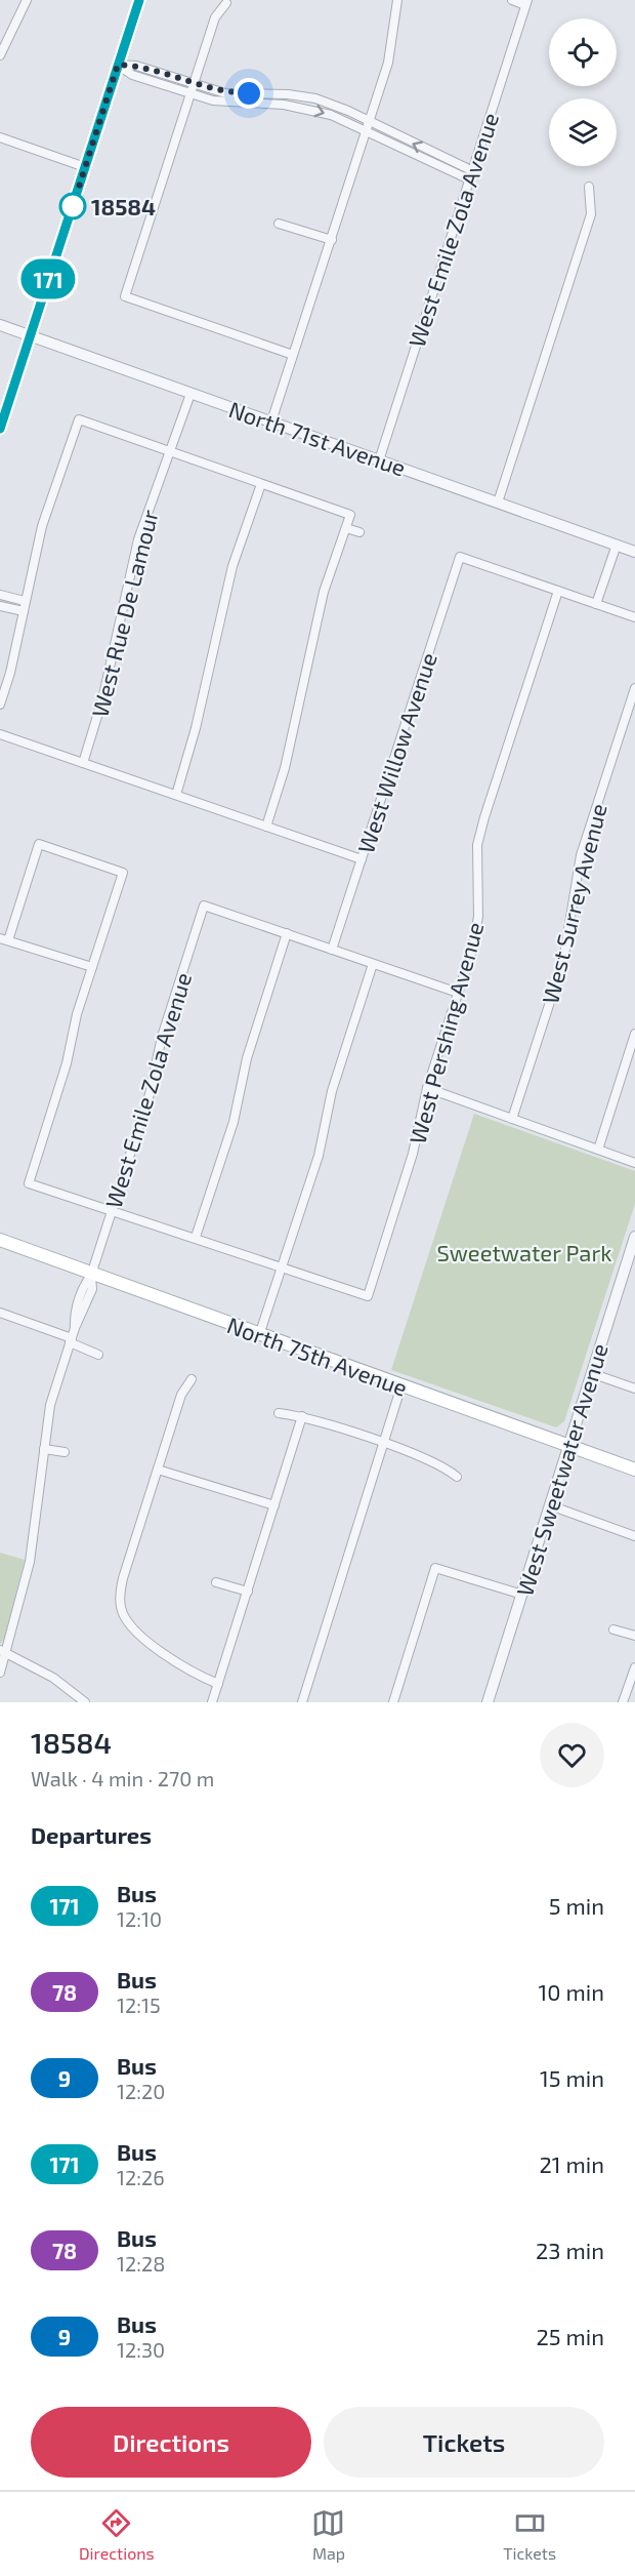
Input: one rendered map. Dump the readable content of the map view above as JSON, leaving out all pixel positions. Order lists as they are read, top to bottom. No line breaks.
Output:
{"streets":{"main road":["North 75th Avenue"],"street":["West Emile Zola Avenue","North 71st Avenue","West Rue De Lamour","West Willow Avenue","West Surrey Avenue","West Pershing Avenue","West Sweetwater Avenue"]},"crossings":[["West Emile Zola Avenue","North 71st Avenue"],["West Emile Zola Avenue","North 75th Avenue"],["North 71st Avenue","West Rue De Lamour"],["West Willow Avenue","West Pershing Avenue"],["North 75th Avenue","West Sweetwater Avenue"]],"parks":["Sweetwater Park"],"places":["18584"],"lines":["bus line 171"],"page":{"on_map":"171","heading":[["18584","Walk · 4 min · 270 m"],"Departures"],"list":[{"mark":"171","name":"Bus","note":"12:10","value":"5 min"},{"mark":"78","name":"Bus","note":"12:15","value":"10 min"},{"mark":"9","name":"Bus","note":"12:20","value":"15 min"},{"mark":"171","name":"Bus","note":"12:26","value":"21 min"},{"mark":"78","name":"Bus","note":"12:28","value":"23 min"},{"mark":"9","name":"Bus","note":"12:30","value":"25 min"}],"buttons":["Directions","Tickets"],"tabs":["Directions","Map","Tickets"]}}
